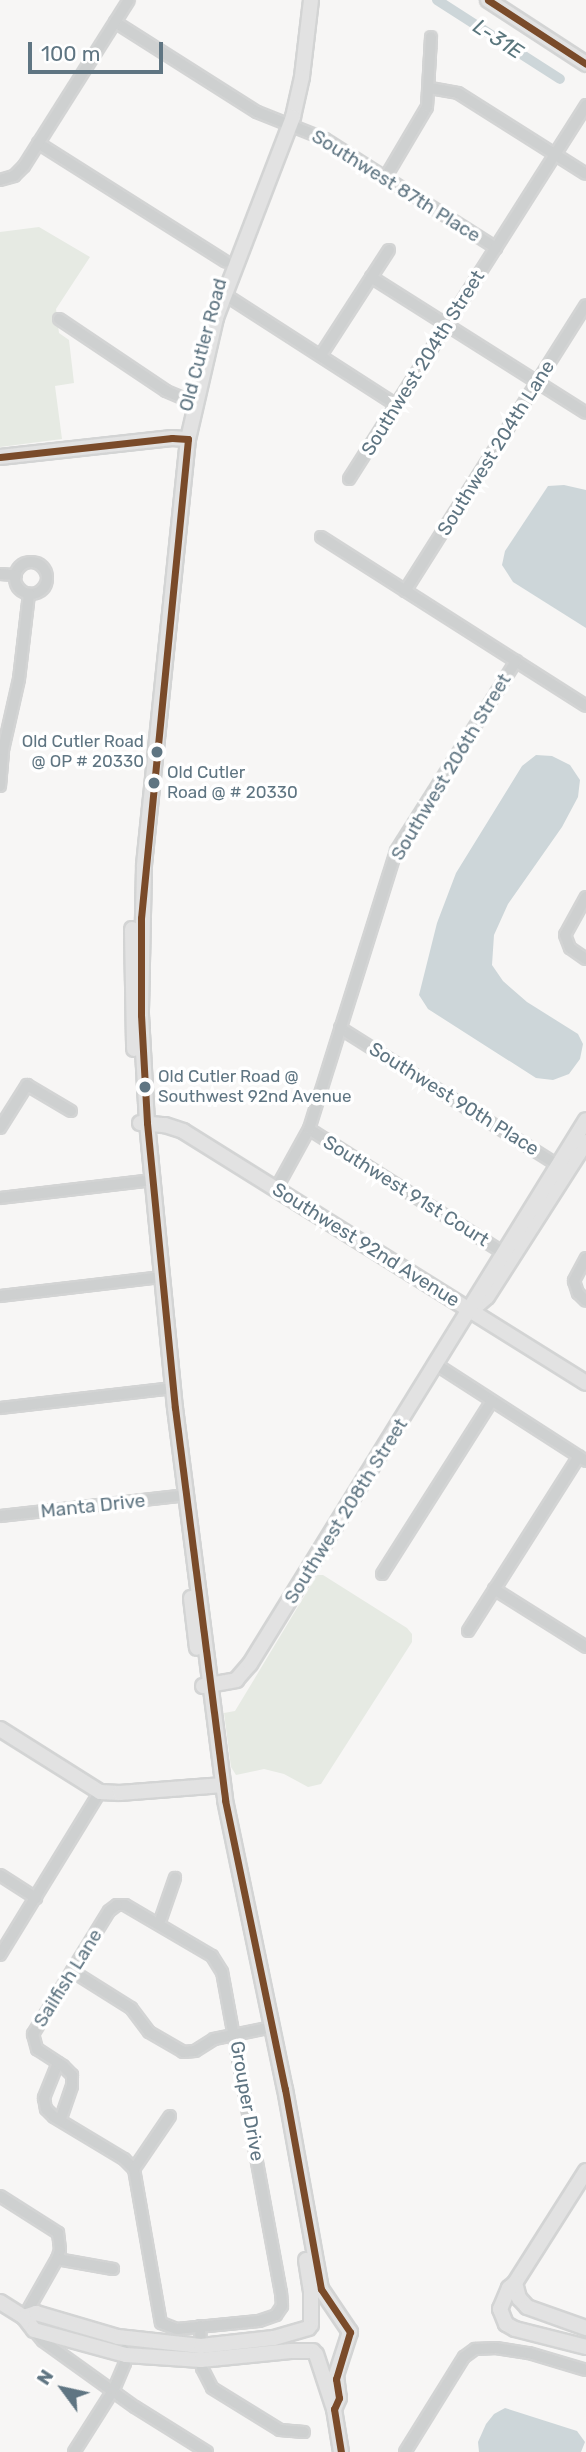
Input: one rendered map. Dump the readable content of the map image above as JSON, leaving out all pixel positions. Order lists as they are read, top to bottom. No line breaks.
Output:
{"streets":{"main road":["Old Cutler Road","Southwest 92nd Avenue","Southwest 208th Street"],"street":["Southwest 87th Place","Southwest 204th Street","Southwest 204th Lane","Southwest 206th Street","Southwest 90th Place","Southwest 91st Court","Manta Drive","Sailfish Lane","Grouper Drive"]},"crossings":[["Southwest 87th Place","Old Cutler Road"],["Southwest 87th Place","Southwest 204th Street"],["Old Cutler Road","Southwest 92nd Avenue"],["Old Cutler Road","Manta Drive"],["Old Cutler Road","Southwest 208th Street"],["Southwest 206th Street","Southwest 90th Place"],["Southwest 206th Street","Southwest 91st Court"],["Southwest 206th Street","Southwest 92nd Avenue"],["Southwest 90th Place","Southwest 208th Street"],["Southwest 91st Court","Southwest 208th Street"],["Southwest 92nd Avenue","Southwest 208th Street"],["Sailfish Lane","Grouper Drive"]],"water":["L-31E"],"places":["Old Cutler Road @ OP # 20330","Old Cutler Road @ # 20330","Old Cutler Road @ Southwest 92nd Avenue"],"scale_bar":"100 m","north":"top left"}
